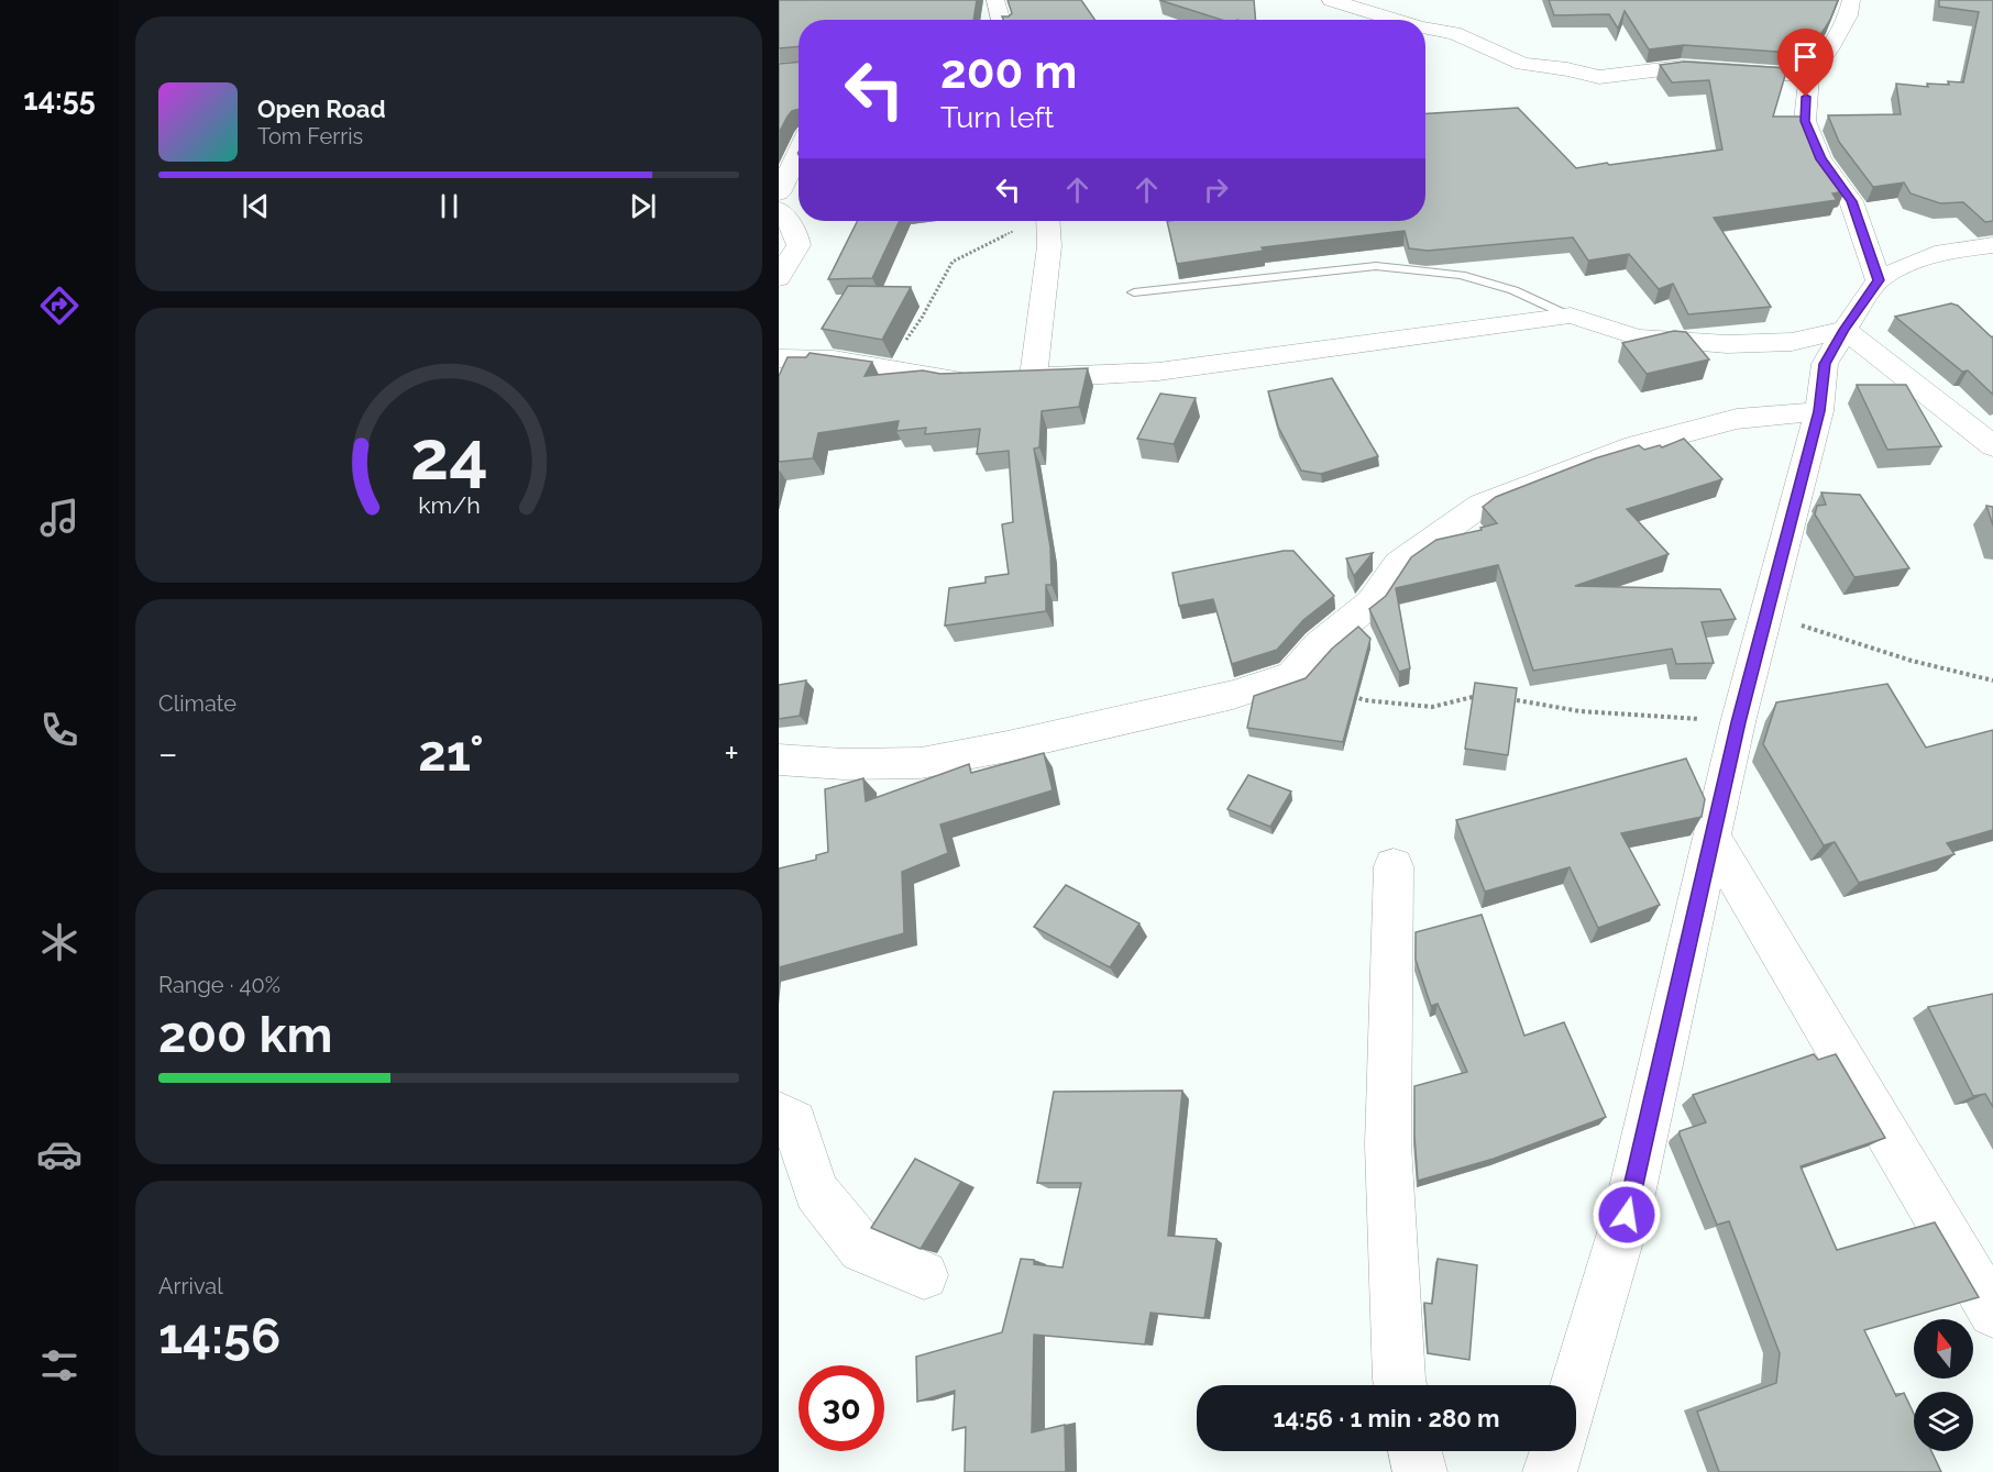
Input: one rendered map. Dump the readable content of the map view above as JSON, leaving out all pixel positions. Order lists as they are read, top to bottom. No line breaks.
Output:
{"north":"top","page":{"tabs":"14:55","turn":["200 m","Turn left"],"song":["Open Road","Tom Ferris"],"tile":["Climate",["Range · 40%","200 km"],["Arrival","14:56"]],"heat":["−","21°","+"],"limit":"30","trip":"14:56 · 1 min · 280 m","gauge":["24","km/h"]}}
